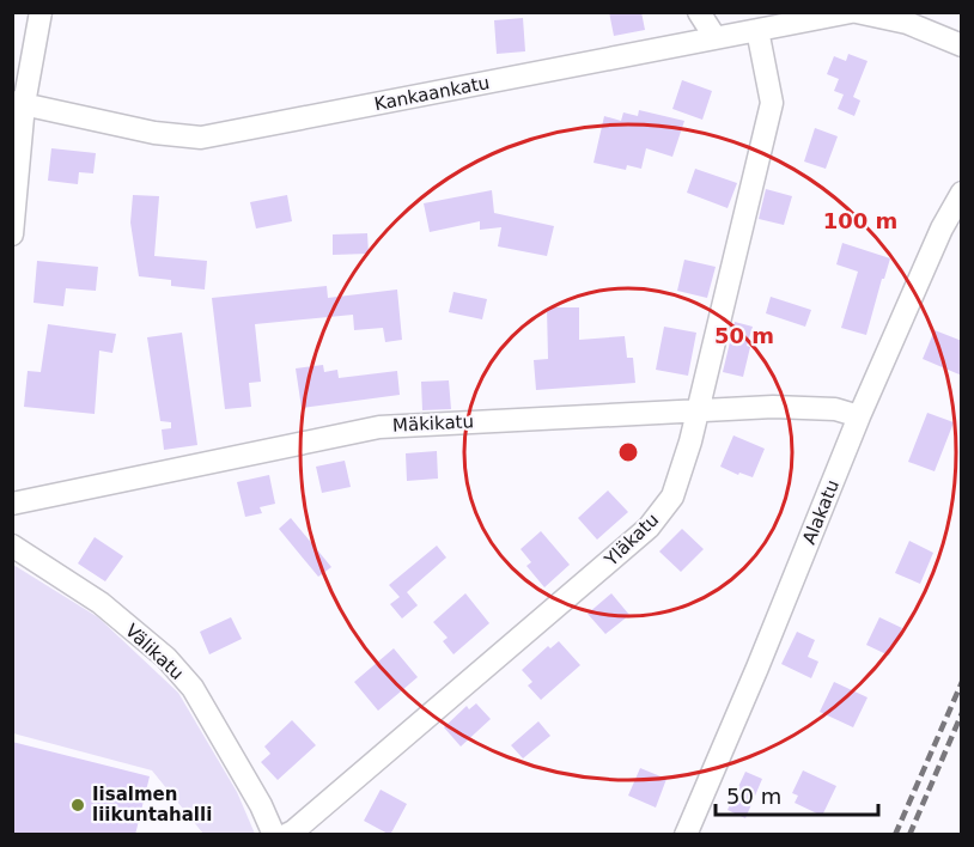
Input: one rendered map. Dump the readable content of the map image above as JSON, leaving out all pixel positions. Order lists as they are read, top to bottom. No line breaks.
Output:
{"streets":{"street":["Kankaankatu","Mäkikatu","Alakatu","Yläkatu","Välikatu"]},"crossings":[["Kankaankatu","Yläkatu"],["Mäkikatu","Alakatu"],["Mäkikatu","Yläkatu"]],"places":["Iisalmen liikuntahalli"],"scale_bar":"50 m","rings":["100 m","50 m"]}
